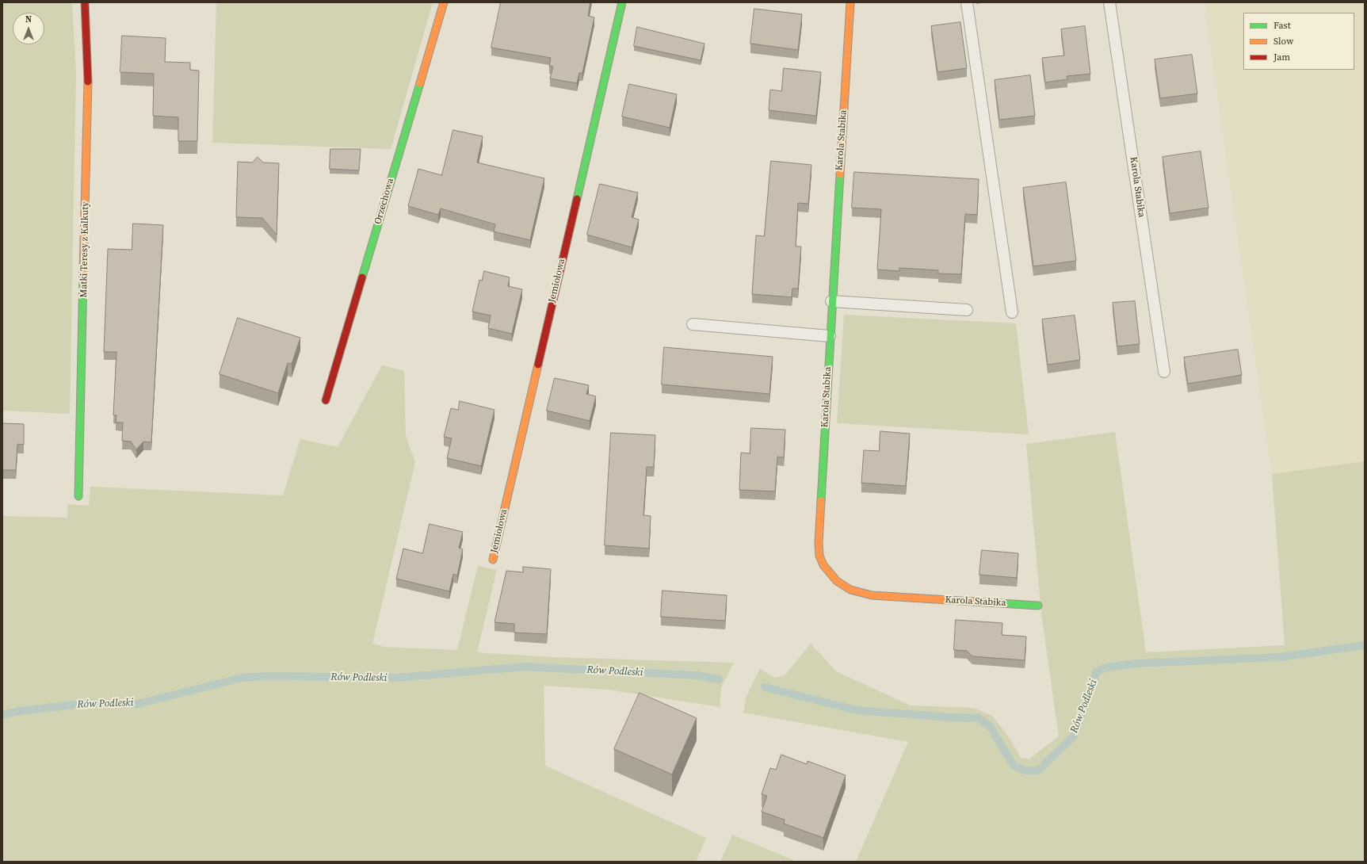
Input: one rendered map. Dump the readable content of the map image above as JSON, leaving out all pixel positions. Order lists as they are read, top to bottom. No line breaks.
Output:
{"streets":{"street":["Karola Stabika","Orzechowa","Matki Teresy z Kalkuty","Jemiołowa"]},"water":["Rów Podleski"],"legend":["Fast","Slow","Jam"],"north":"top"}
